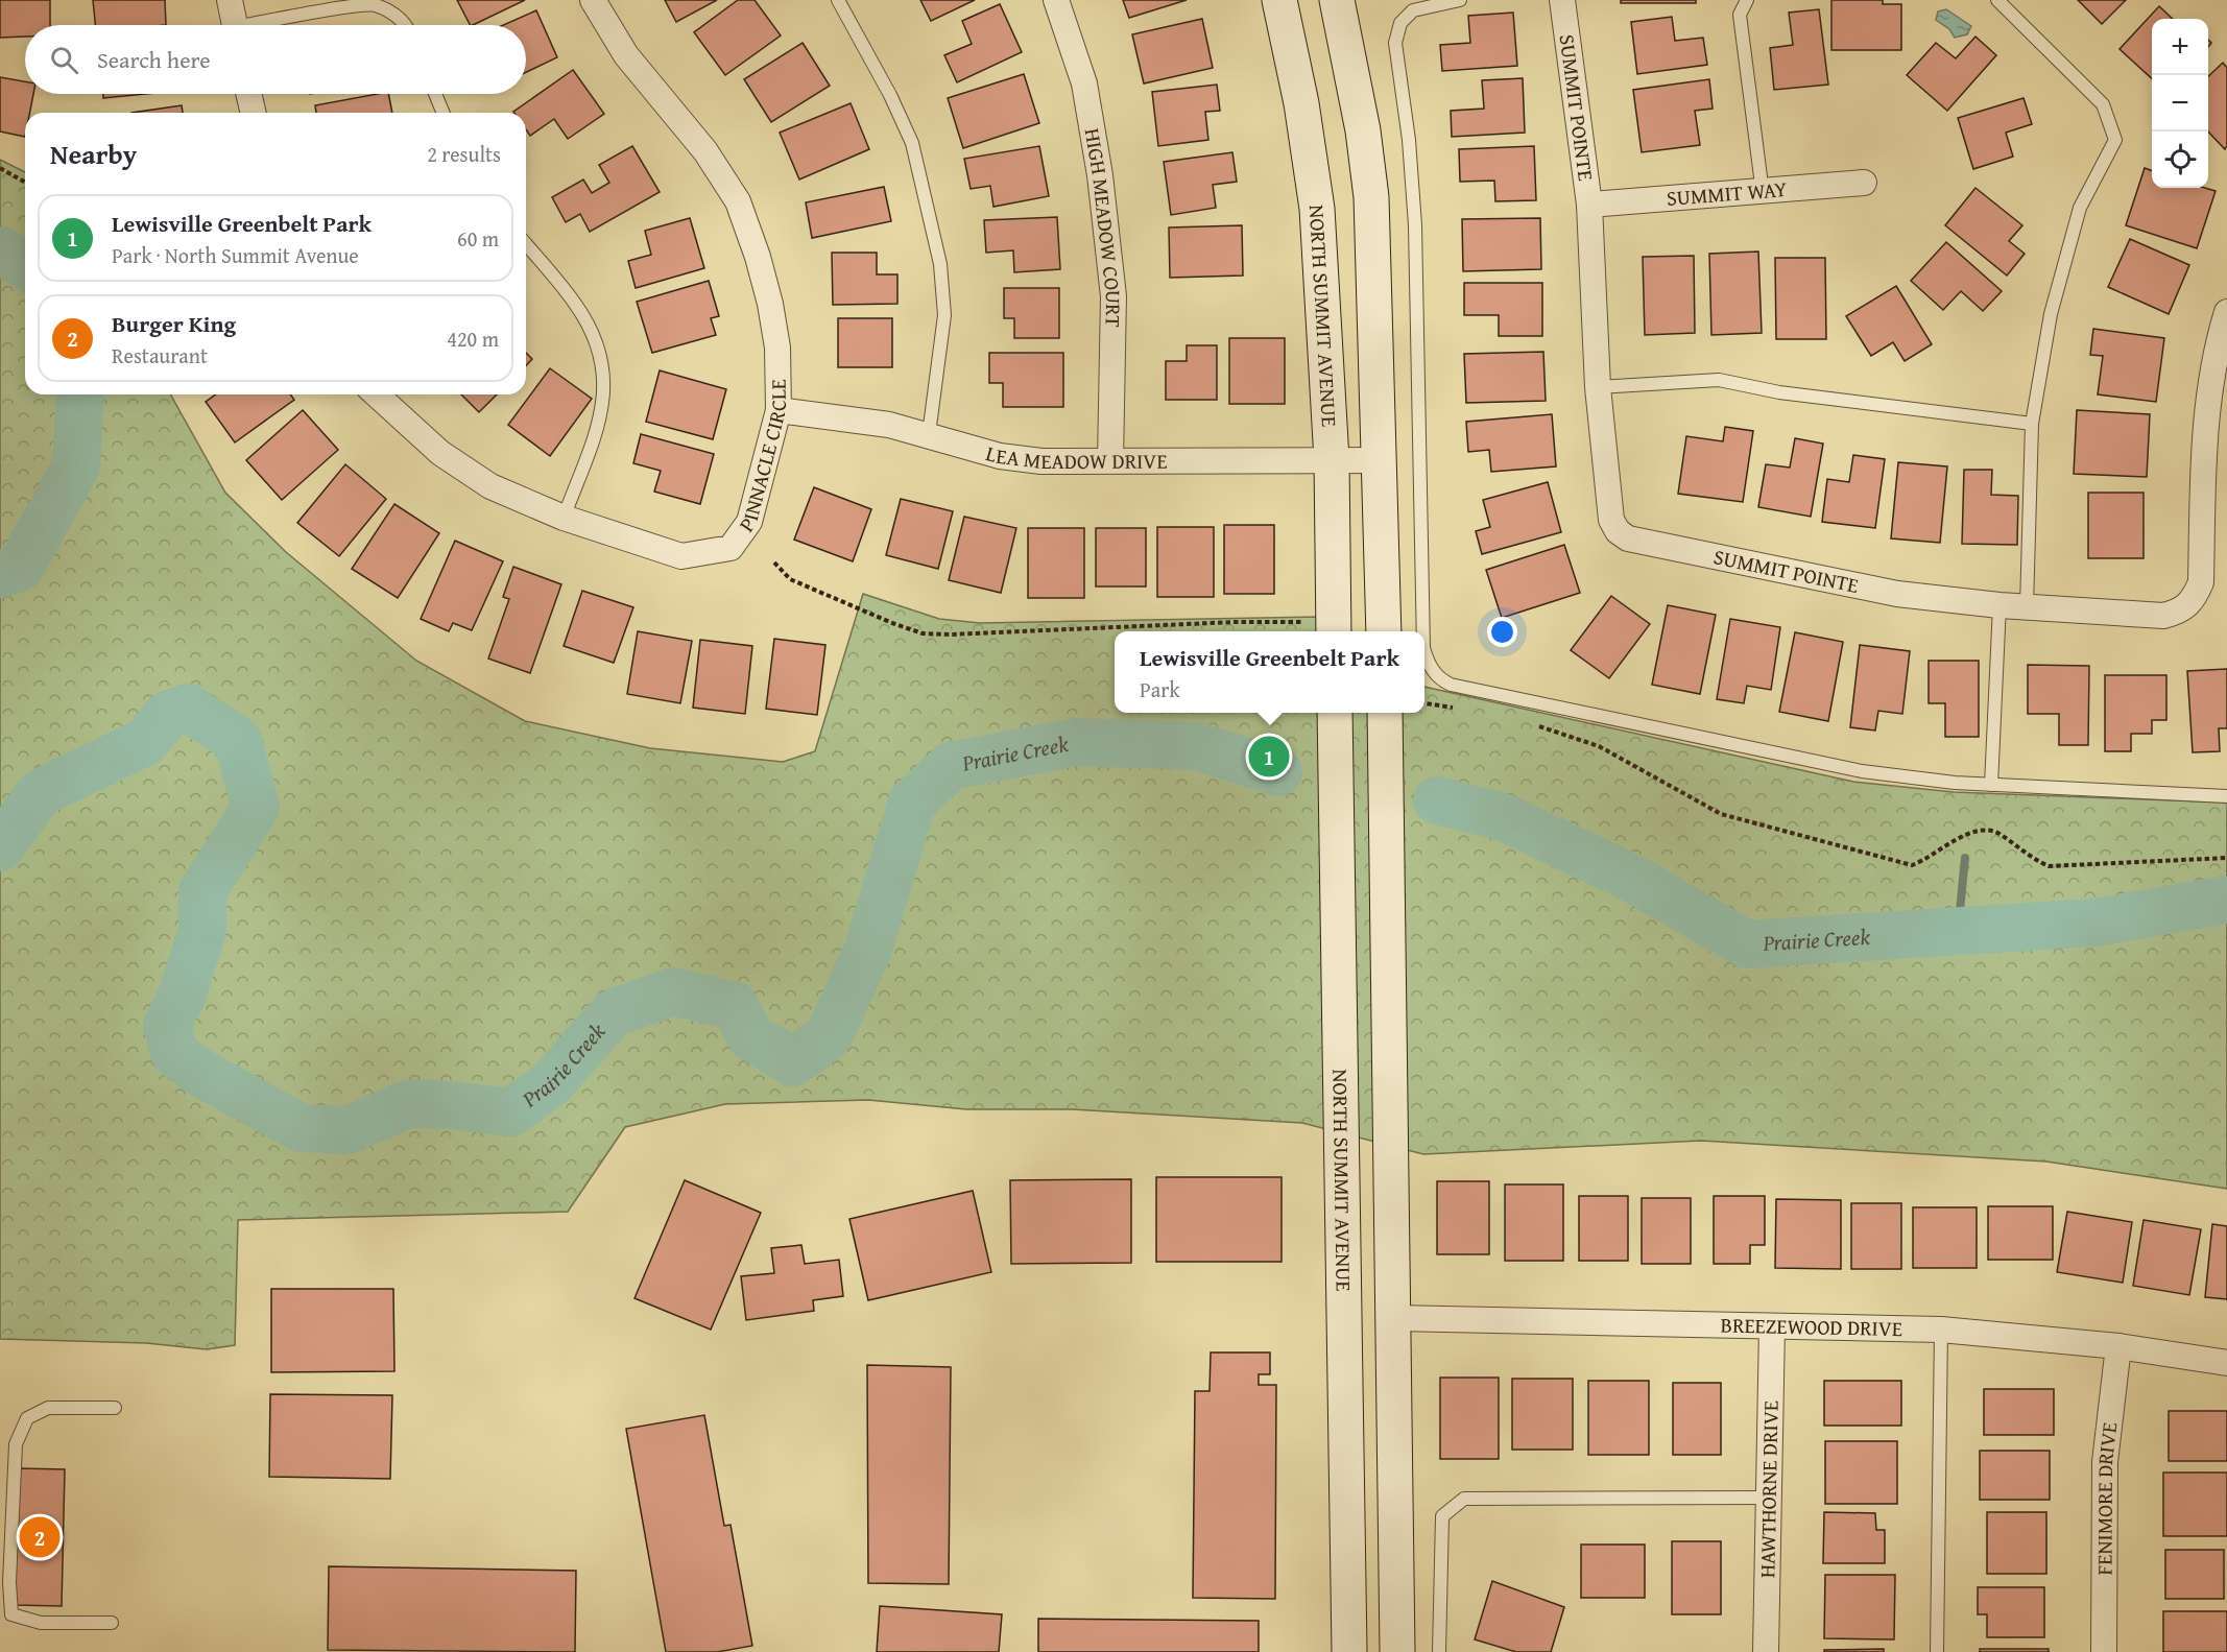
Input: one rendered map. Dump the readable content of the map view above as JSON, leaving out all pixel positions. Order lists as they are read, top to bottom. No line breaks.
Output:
{"streets":{"main road":["NORTH SUMMIT AVENUE"],"street":["SUMMIT POINTE","SUMMIT WAY","HIGH MEADOW COURT","PINNACLE CIRCLE","LEA MEADOW DRIVE","BREEZEWOOD DRIVE","HAWTHORNE DRIVE","FENIMORE DRIVE"]},"crossings":[["SUMMIT POINTE","SUMMIT WAY"],["HIGH MEADOW COURT","LEA MEADOW DRIVE"],["NORTH SUMMIT AVENUE","LEA MEADOW DRIVE"],["PINNACLE CIRCLE","LEA MEADOW DRIVE"],["BREEZEWOOD DRIVE","HAWTHORNE DRIVE"],["BREEZEWOOD DRIVE","FENIMORE DRIVE"]],"water":["Prairie Creek"],"page":{"map_buttons":["+","−"],"search":"Search here","heading":["Nearby","2 results"],"list":[{"mark":"1","name":"Lewisville Greenbelt Park","note":"Park · North Summit Avenue","value":"60 m"},{"mark":"2","name":"Burger King","note":"Restaurant","value":"420 m"}],"popup":["Lewisville Greenbelt Park","Park"],"pins":["1","2"]}}
